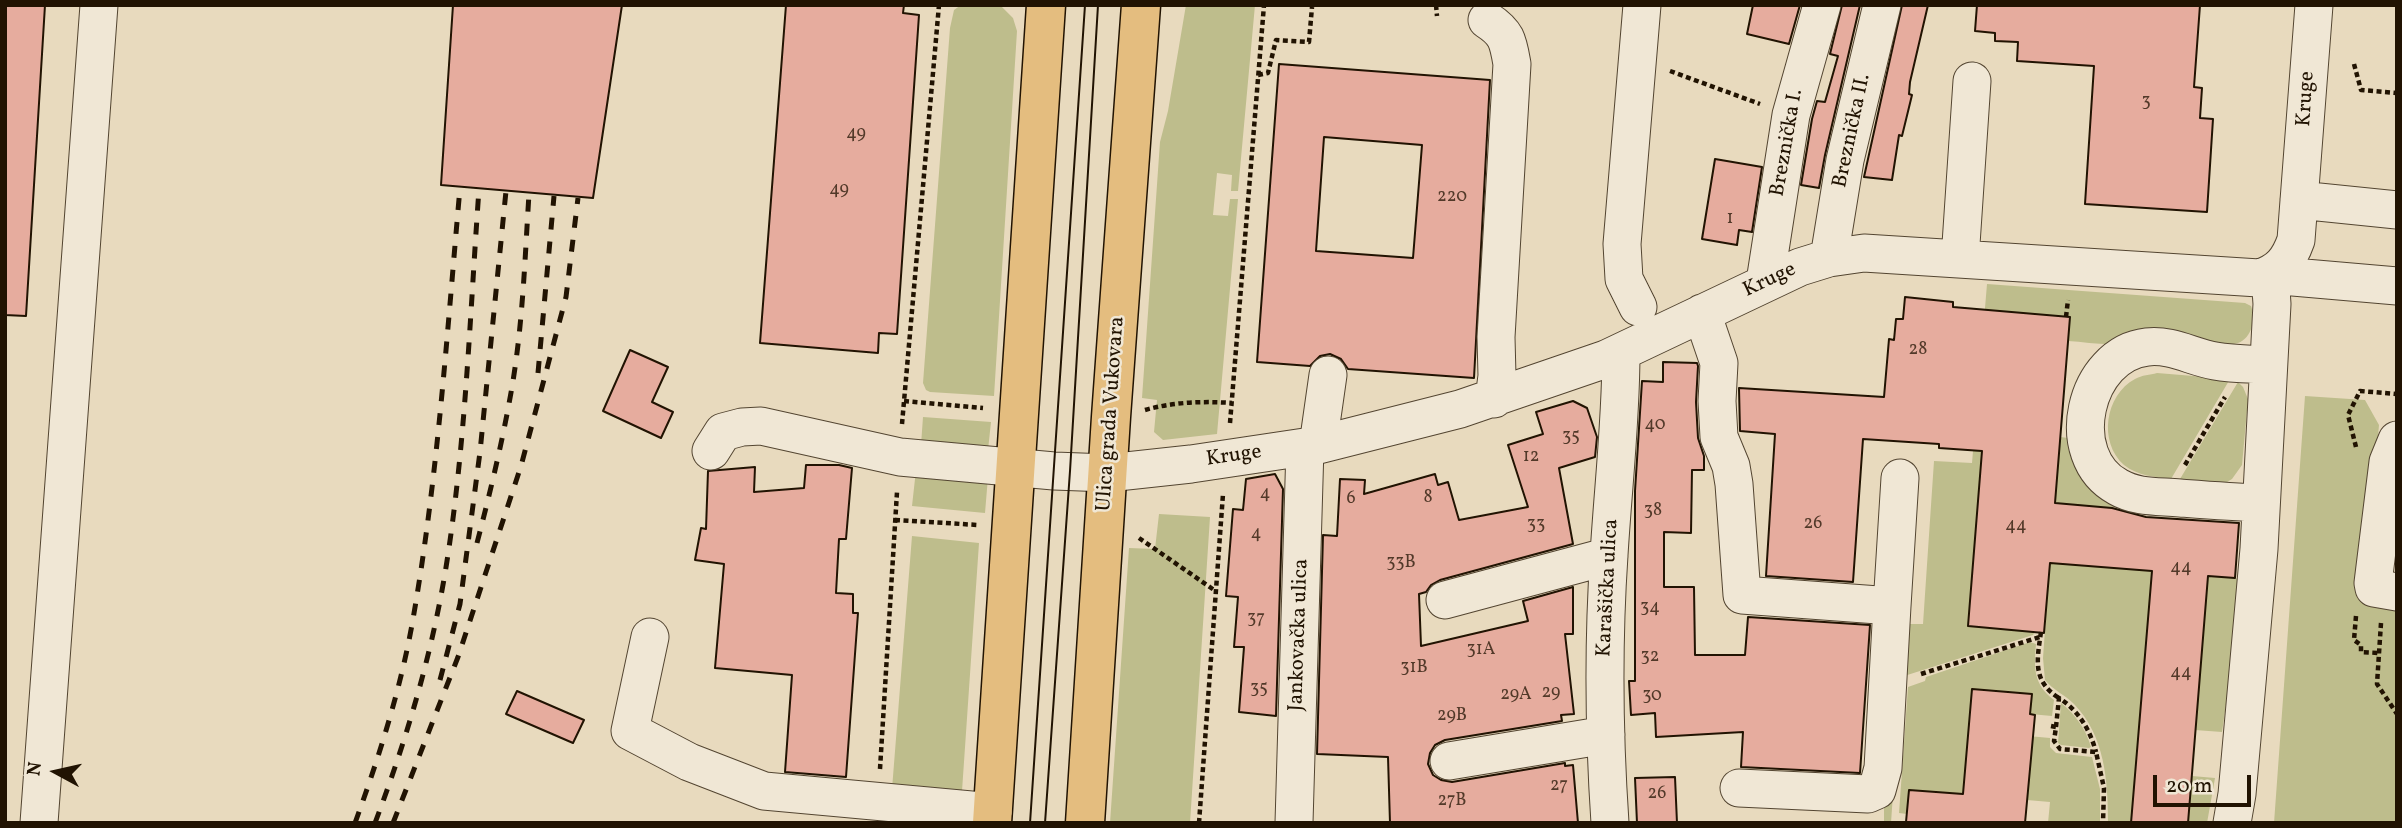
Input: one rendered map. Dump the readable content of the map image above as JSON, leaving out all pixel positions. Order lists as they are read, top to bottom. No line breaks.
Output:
{"streets":{"main road":["Ulica grada Vukovara"],"street":["Kruge","Breznička II.","Breznička I.","Karašička ulica","Jankovačka ulica"]},"crossings":[["Kruge","Breznička II."],["Kruge","Breznička I."],["Kruge","Ulica grada Vukovara"],["Kruge","Karašička ulica"],["Kruge","Jankovačka ulica"]],"house_numbers":["3","49","49","220","1","28","40","35","12","4","8","6","38","26","33","44","4","33B","44","34","37","31A","32","31B","44","35","29","29A","30","29B","27","26","27B"],"scale_bar":"20 m","north":"left"}
